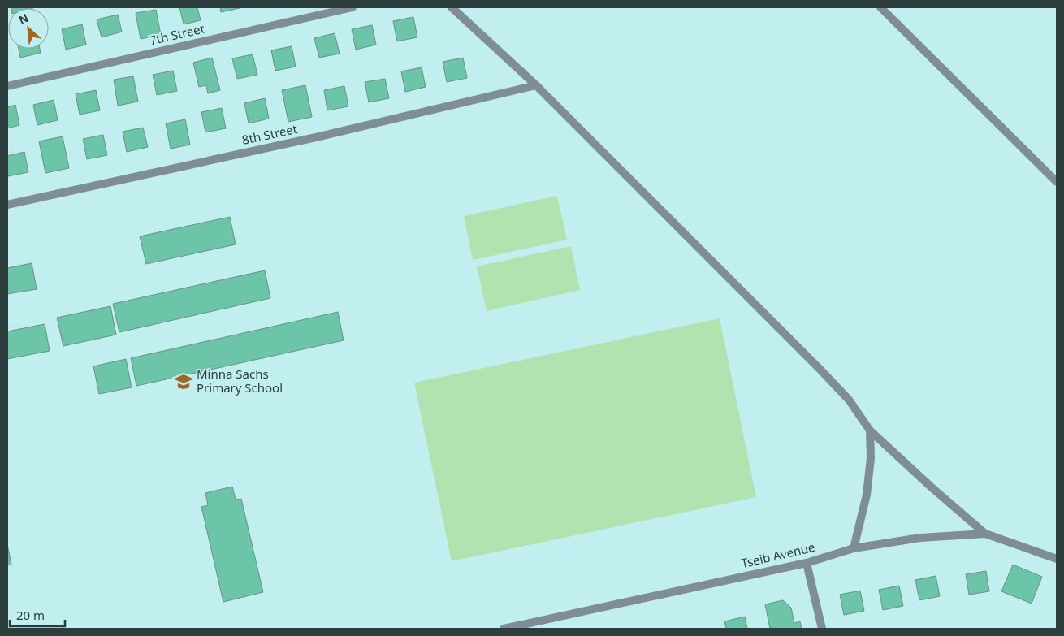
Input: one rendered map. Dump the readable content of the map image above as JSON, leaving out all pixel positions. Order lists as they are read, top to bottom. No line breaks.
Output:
{"streets":{"street":["7th Street","8th Street","Tseib Avenue"]},"places":{"school or university":["Minna Sachs Primary School"]},"scale_bar":"20 m","north":"top left"}
